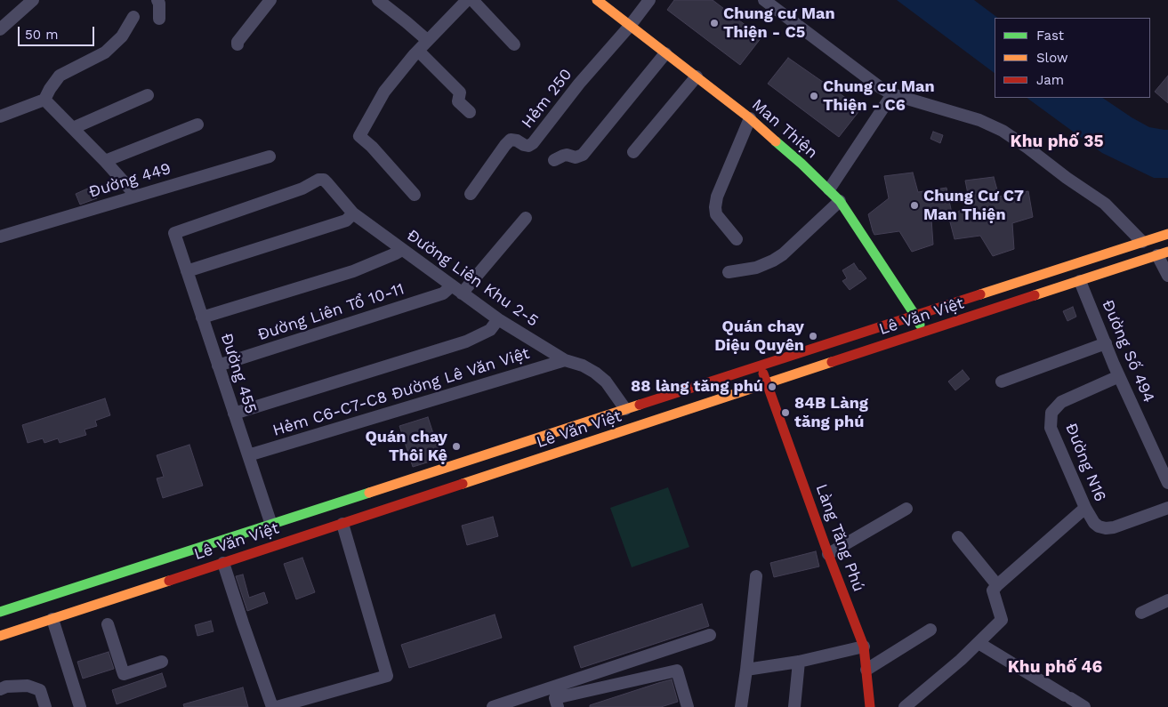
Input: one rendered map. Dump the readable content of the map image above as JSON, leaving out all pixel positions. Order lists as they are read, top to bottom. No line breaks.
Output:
{"streets":{"main road":["Man Thiện","Lê Văn Việt","Làng Tăng Phú"],"street":["Hẻm 250","Đường 449","Đường Liên Khu 2-5","Đường Liên Tổ 10-11","Đường Số 494","Đường 455","Hẻm C6-C7-C8 Đường Lê Văn Việt","Đường N16"]},"crossings":[["Hẻm 250","Man Thiện"],["Man Thiện","Lê Văn Việt"],["Đường Liên Khu 2-5","Đường Liên Tổ 10-11"],["Đường Liên Khu 2-5","Lê Văn Việt"],["Đường Liên Khu 2-5","Đường 455"],["Đường Liên Khu 2-5","Hẻm C6-C7-C8 Đường Lê Văn Việt"],["Đường Liên Tổ 10-11","Đường 455"],["Lê Văn Việt","Đường Số 494"],["Lê Văn Việt","Đường 455"],["Lê Văn Việt","Làng Tăng Phú"],["Đường Số 494","Đường N16"],["Đường 455","Hẻm C6-C7-C8 Đường Lê Văn Việt"]],"districts":["Khu phố 35","Khu phố 46"],"places":["Chung cư Man Thiện - C5","Chung cư Man Thiện - C6","Chung Cư C7 Man Thiện","Quán chay Diệu Quyên","88 làng tăng phú","84B Làng tăng phú","Quán chay Thôi Kệ"],"legend":["Fast","Slow","Jam"],"scale_bar":"50 m"}
